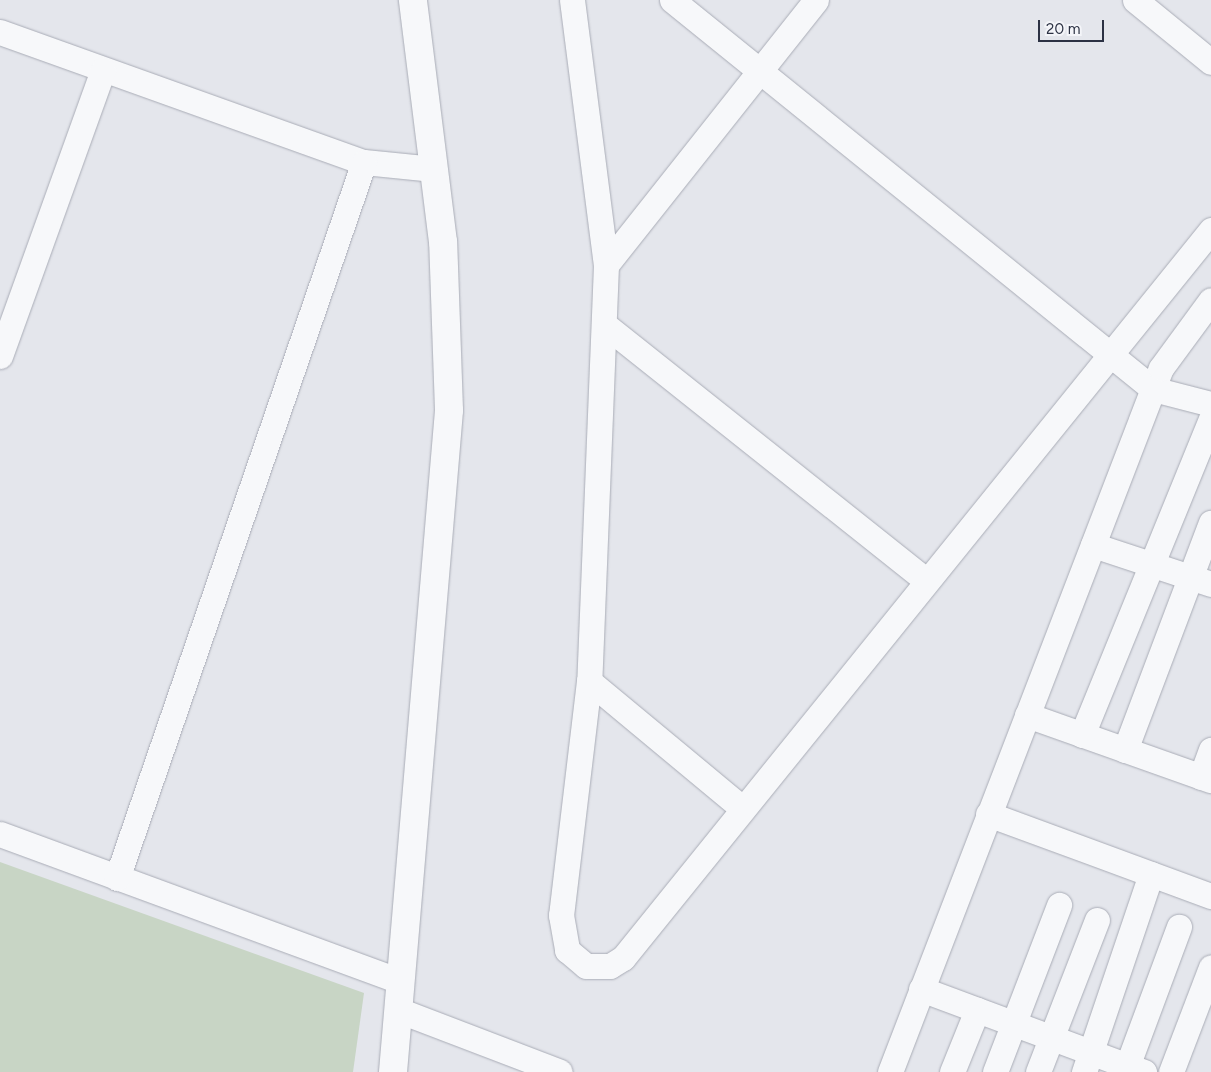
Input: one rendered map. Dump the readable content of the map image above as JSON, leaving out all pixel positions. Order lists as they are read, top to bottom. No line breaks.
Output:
{"scale_bar":"20 m"}
